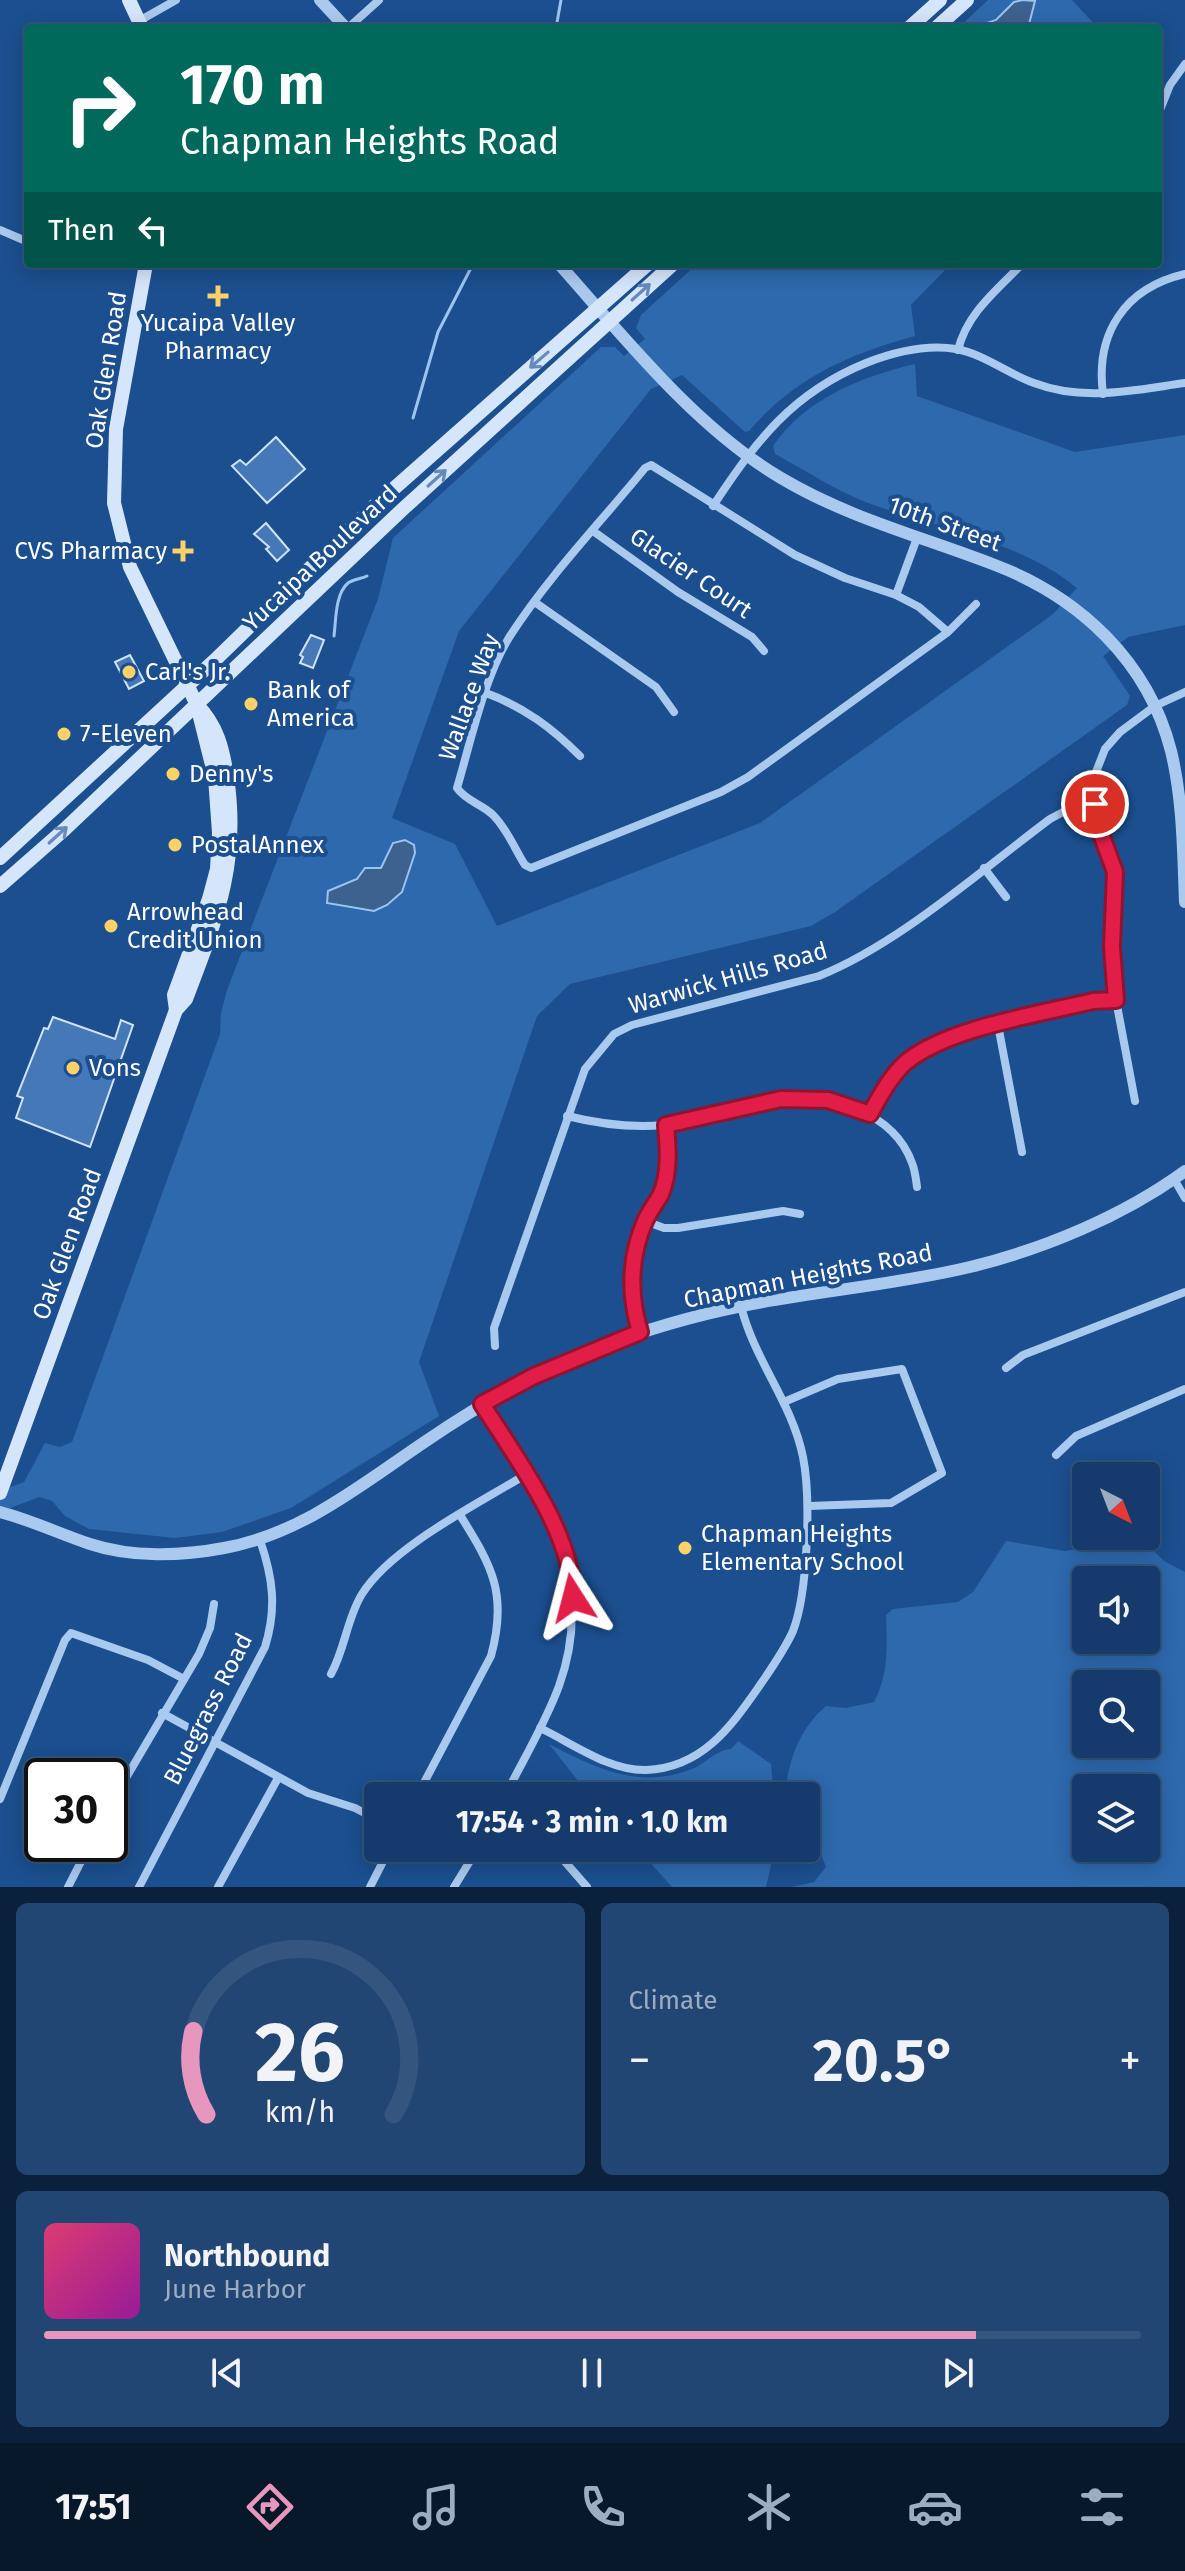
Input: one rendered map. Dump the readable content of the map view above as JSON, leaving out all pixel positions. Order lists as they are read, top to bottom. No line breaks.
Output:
{"streets":{"main road":["Oak Glen Road","Yucaipa Boulevard"],"street":["10th Street","Glacier Court","Wallace Way","Warwick Hills Road","Chapman Heights Road","Bluegrass Road"]},"crossings":[["Oak Glen Road","Yucaipa Boulevard"],["10th Street","Yucaipa Boulevard"],["Glacier Court","Wallace Way"],["Chapman Heights Road","Bluegrass Road"]],"places":{"health":["Yucaipa Valley Pharmacy","CVS Pharmacy"],"other":["Carl's Jr.","Bank of America","7-Eleven","Denny's","PostalAnnex","Arrowhead Credit Union","Vons","Chapman Heights Elementary School"]},"north":"bottom right","page":{"turn":["170 m","Chapman Heights Road"],"then":"Then","limit":"30","trip":"17:54 · 3 min · 1.0 km","tile":"Climate","heat":["−","20.5°","+"],"song":["Northbound","June Harbor"],"tabs":"17:51","gauge":["26","km/h"]}}
